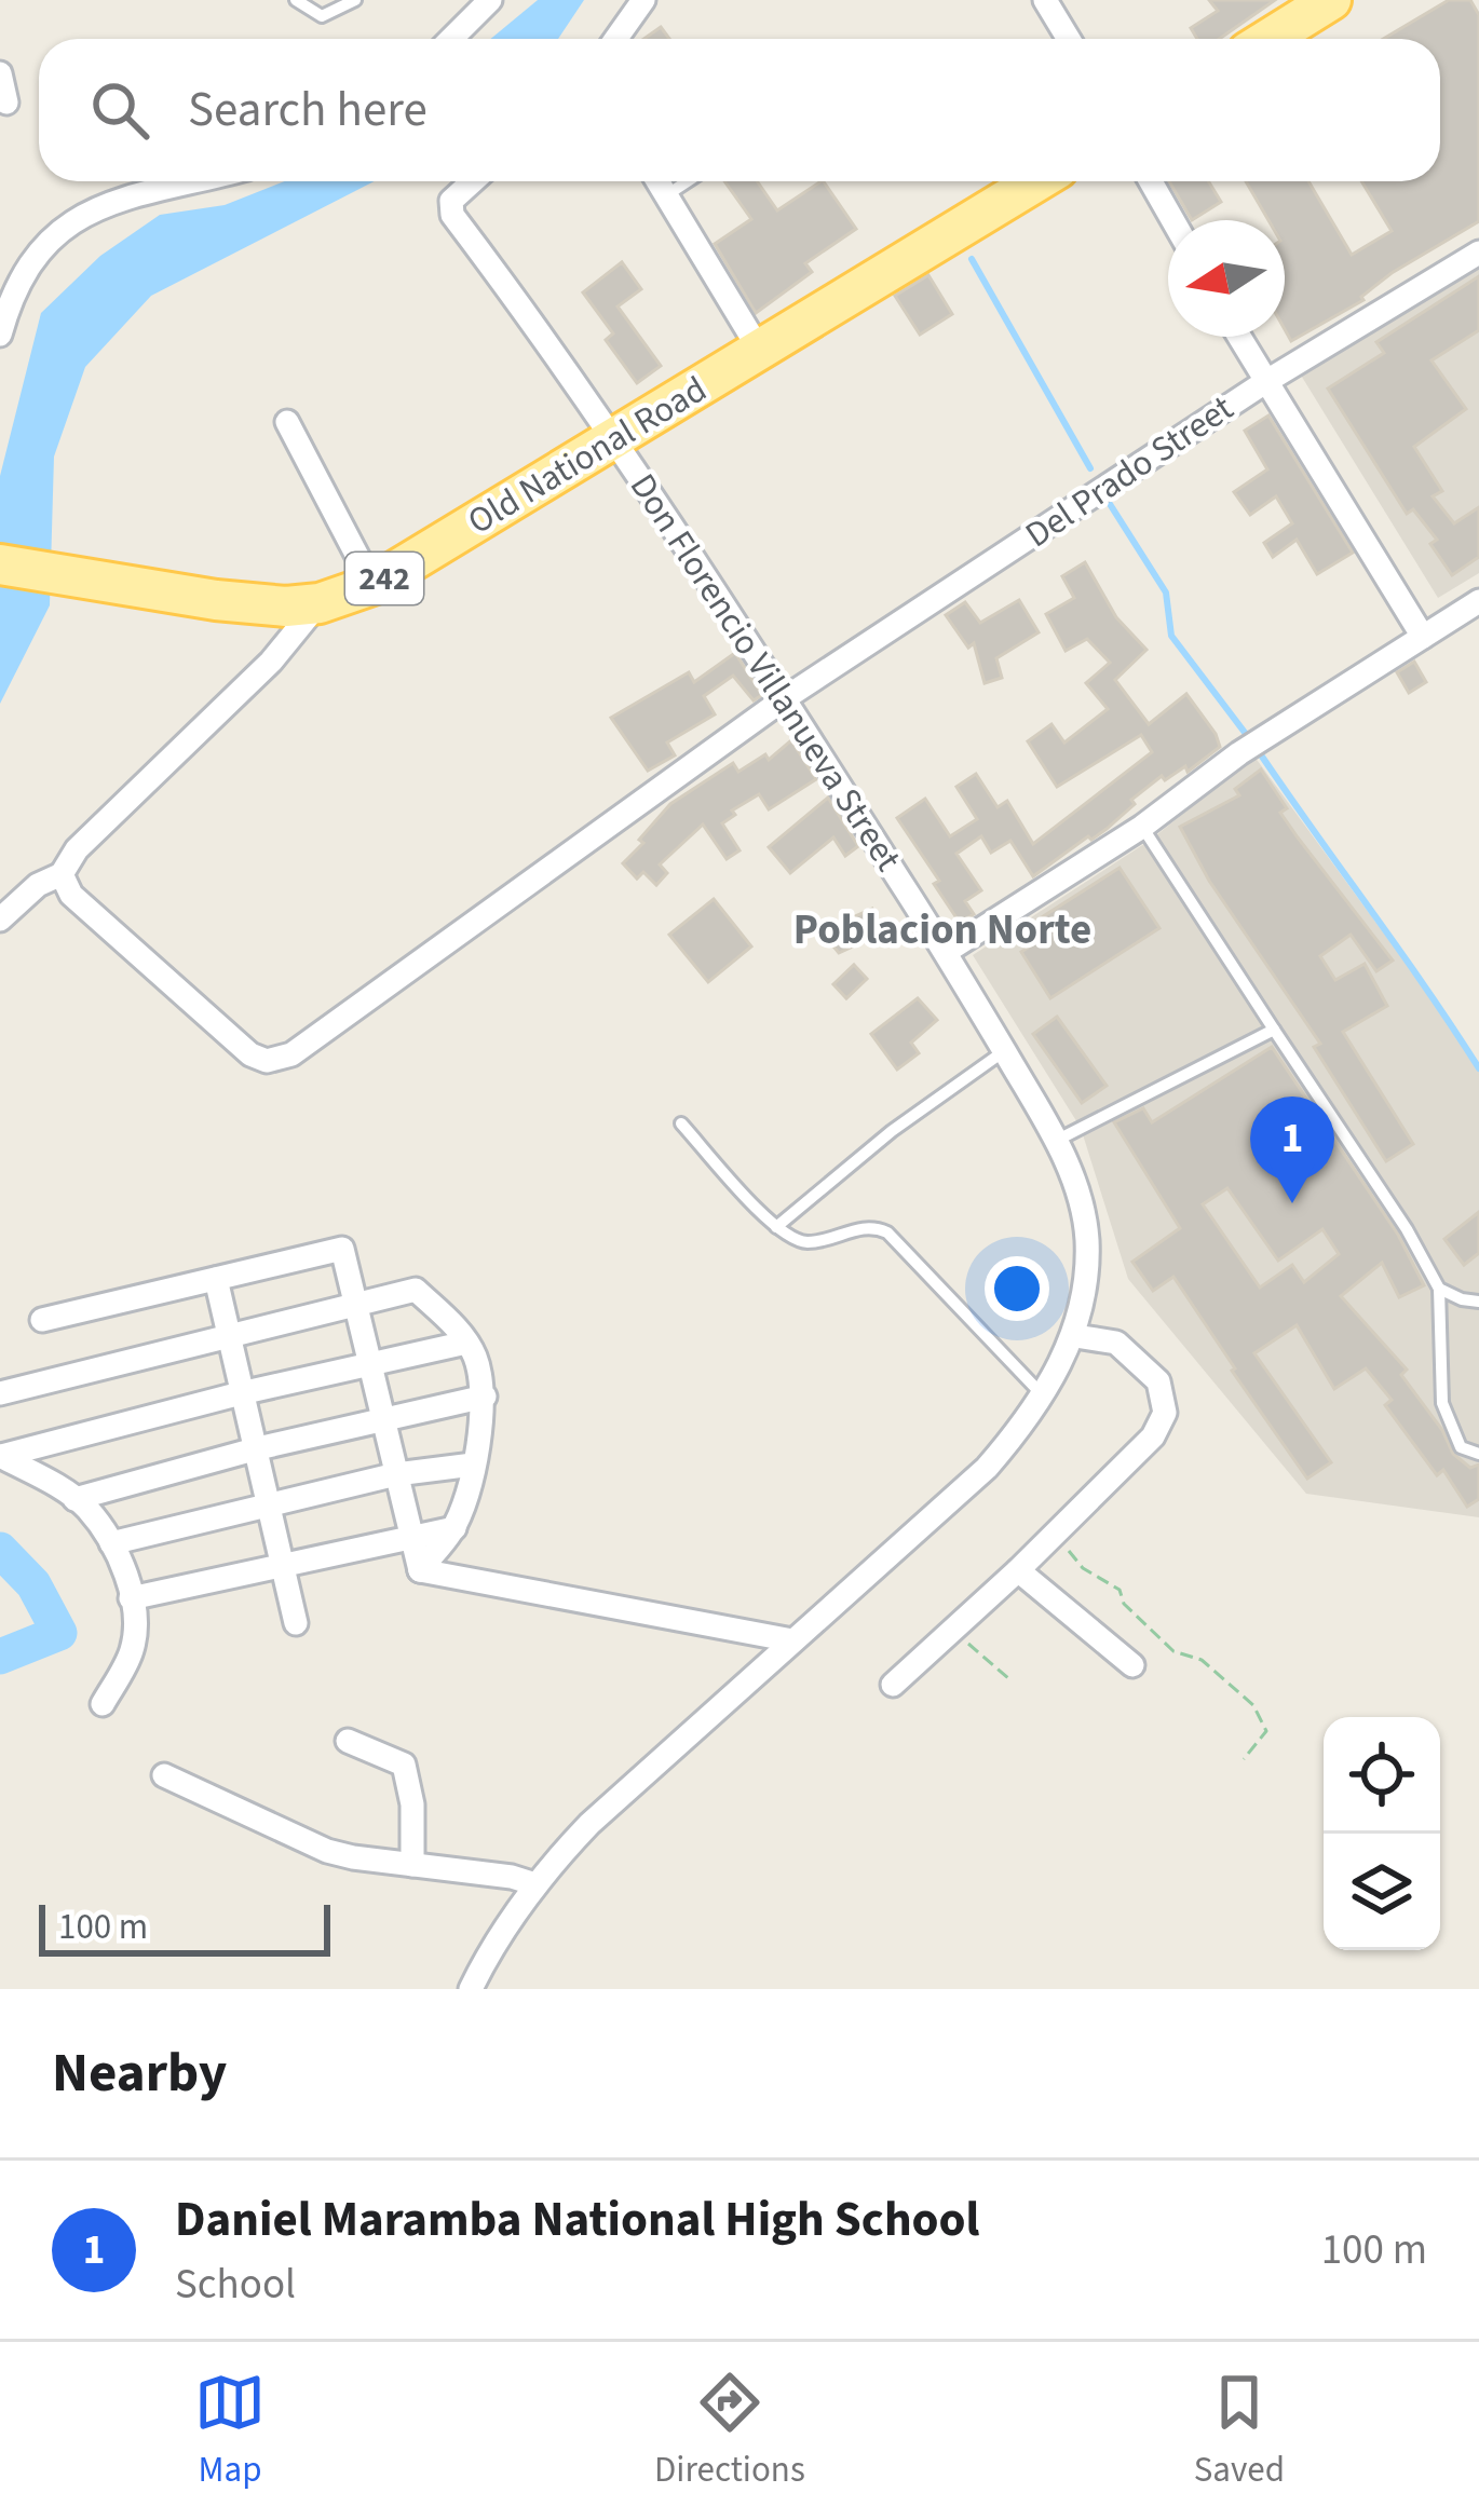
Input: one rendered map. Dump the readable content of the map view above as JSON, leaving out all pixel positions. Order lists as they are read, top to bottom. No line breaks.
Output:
{"streets":{"main road":["Old National Road","242"],"street":["Del Prado Street","Don Florencio Villanueva Street"]},"crossings":[["Old National Road","Don Florencio Villanueva Street"],["Del Prado Street","Don Florencio Villanueva Street"]],"districts":["Poblacion Norte"],"scale_bar":"100 m","north":"left","page":{"search":"Search here","pins":"1","scale":"100 m","heading":"Nearby","list":[{"mark":"1","name":"Daniel Maramba National High School","note":"School","value":"100 m"}],"nav":["Map","Directions","Saved"]}}
